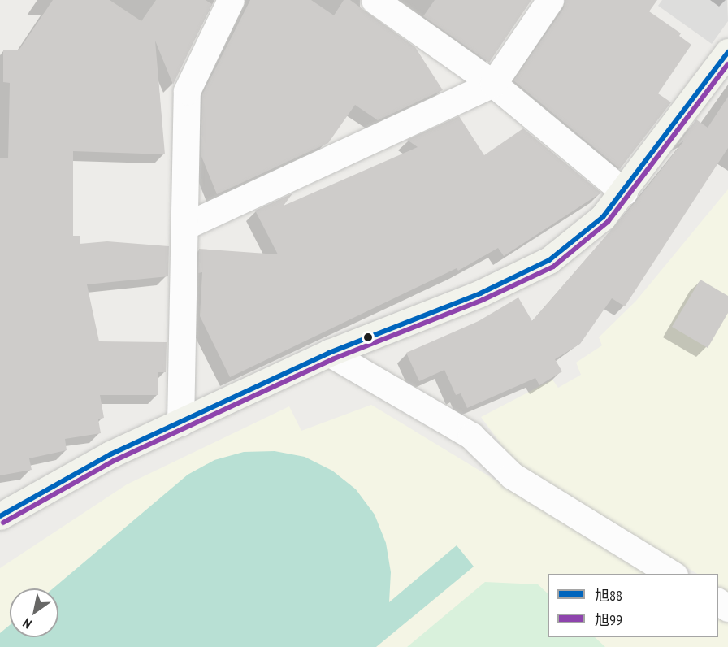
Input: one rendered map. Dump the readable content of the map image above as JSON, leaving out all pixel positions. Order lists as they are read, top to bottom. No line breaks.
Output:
{"lines":["transit line 旭88","transit line 旭99"],"legend":["旭88","旭99"],"north":"bottom left"}
